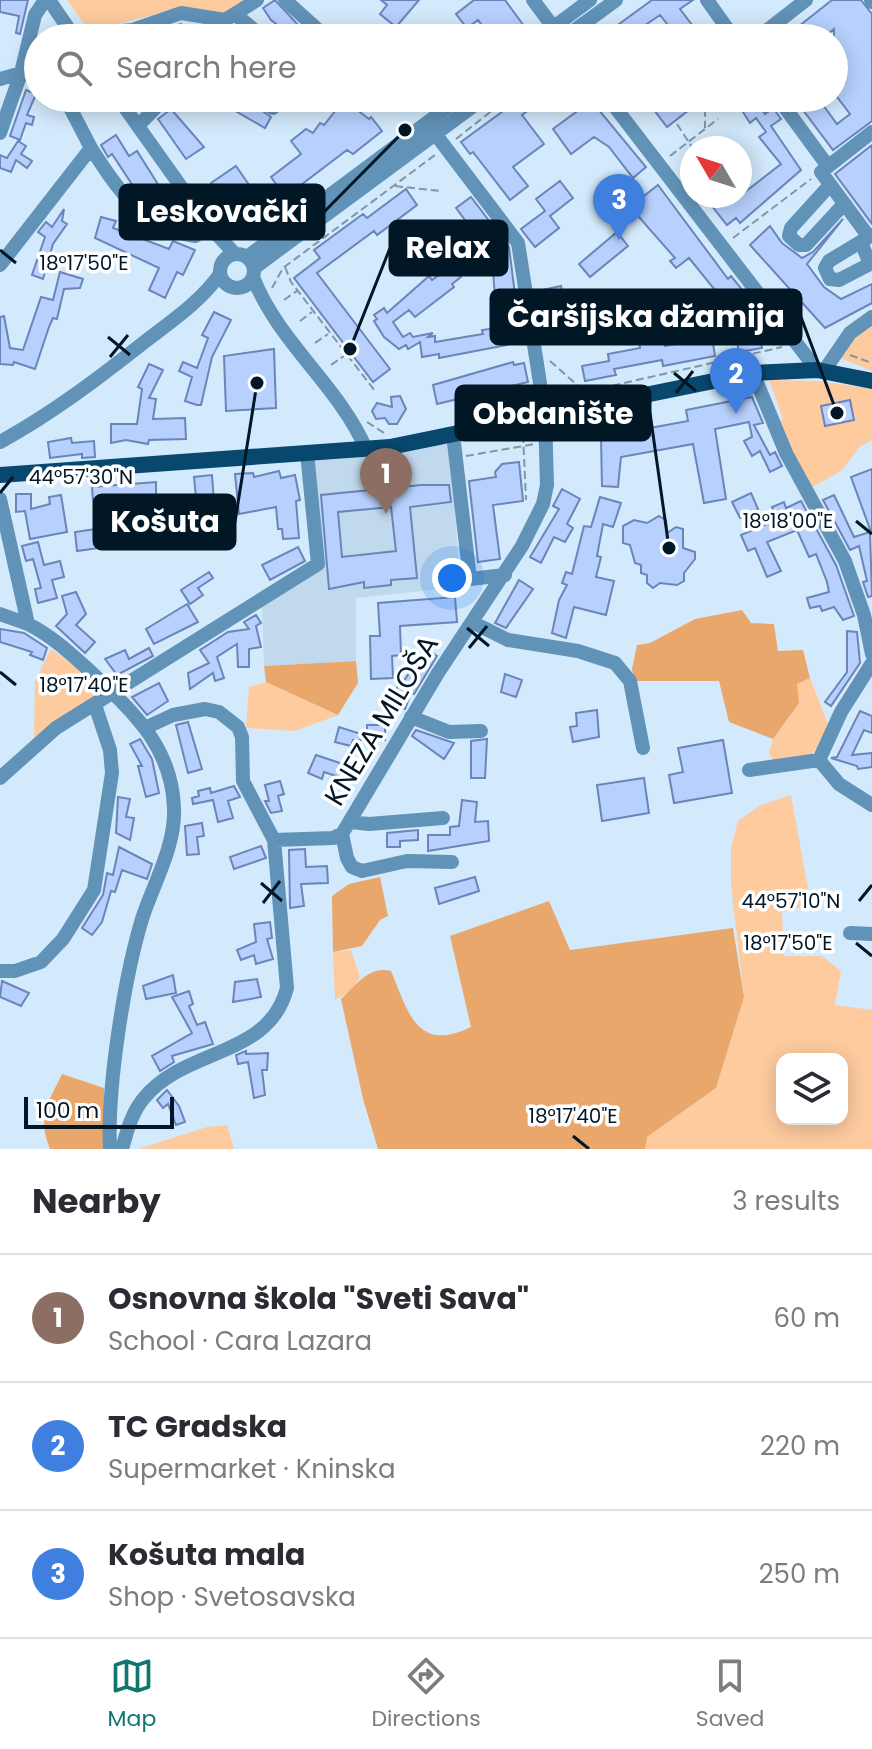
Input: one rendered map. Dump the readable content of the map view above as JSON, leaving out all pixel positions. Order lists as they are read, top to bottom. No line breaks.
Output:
{"streets":{"street":["KNEZA MILOŠA"]},"places":["Leskovački","Relax","Košuta","Čaršijska džamija","Obdanište"],"scale_bar":"100 m","north":"top left","page":{"search":"Search here","pins":["3","2","1"],"scale":"100 m","heading":["Nearby","3 results"],"list":[{"mark":"1","name":"Osnovna škola \"Sveti Sava\"","note":"School · Cara Lazara","value":"60 m"},{"mark":"2","name":"TC Gradska","note":"Supermarket · Kninska","value":"220 m"},{"mark":"3","name":"Košuta mala","note":"Shop · Svetosavska","value":"250 m"}],"nav":["Map","Directions","Saved"]},"coordinates":["18°17'50\"E","44°57'30\"N","18°18'00\"E","18°17'40\"E","44°57'10\"N"]}
